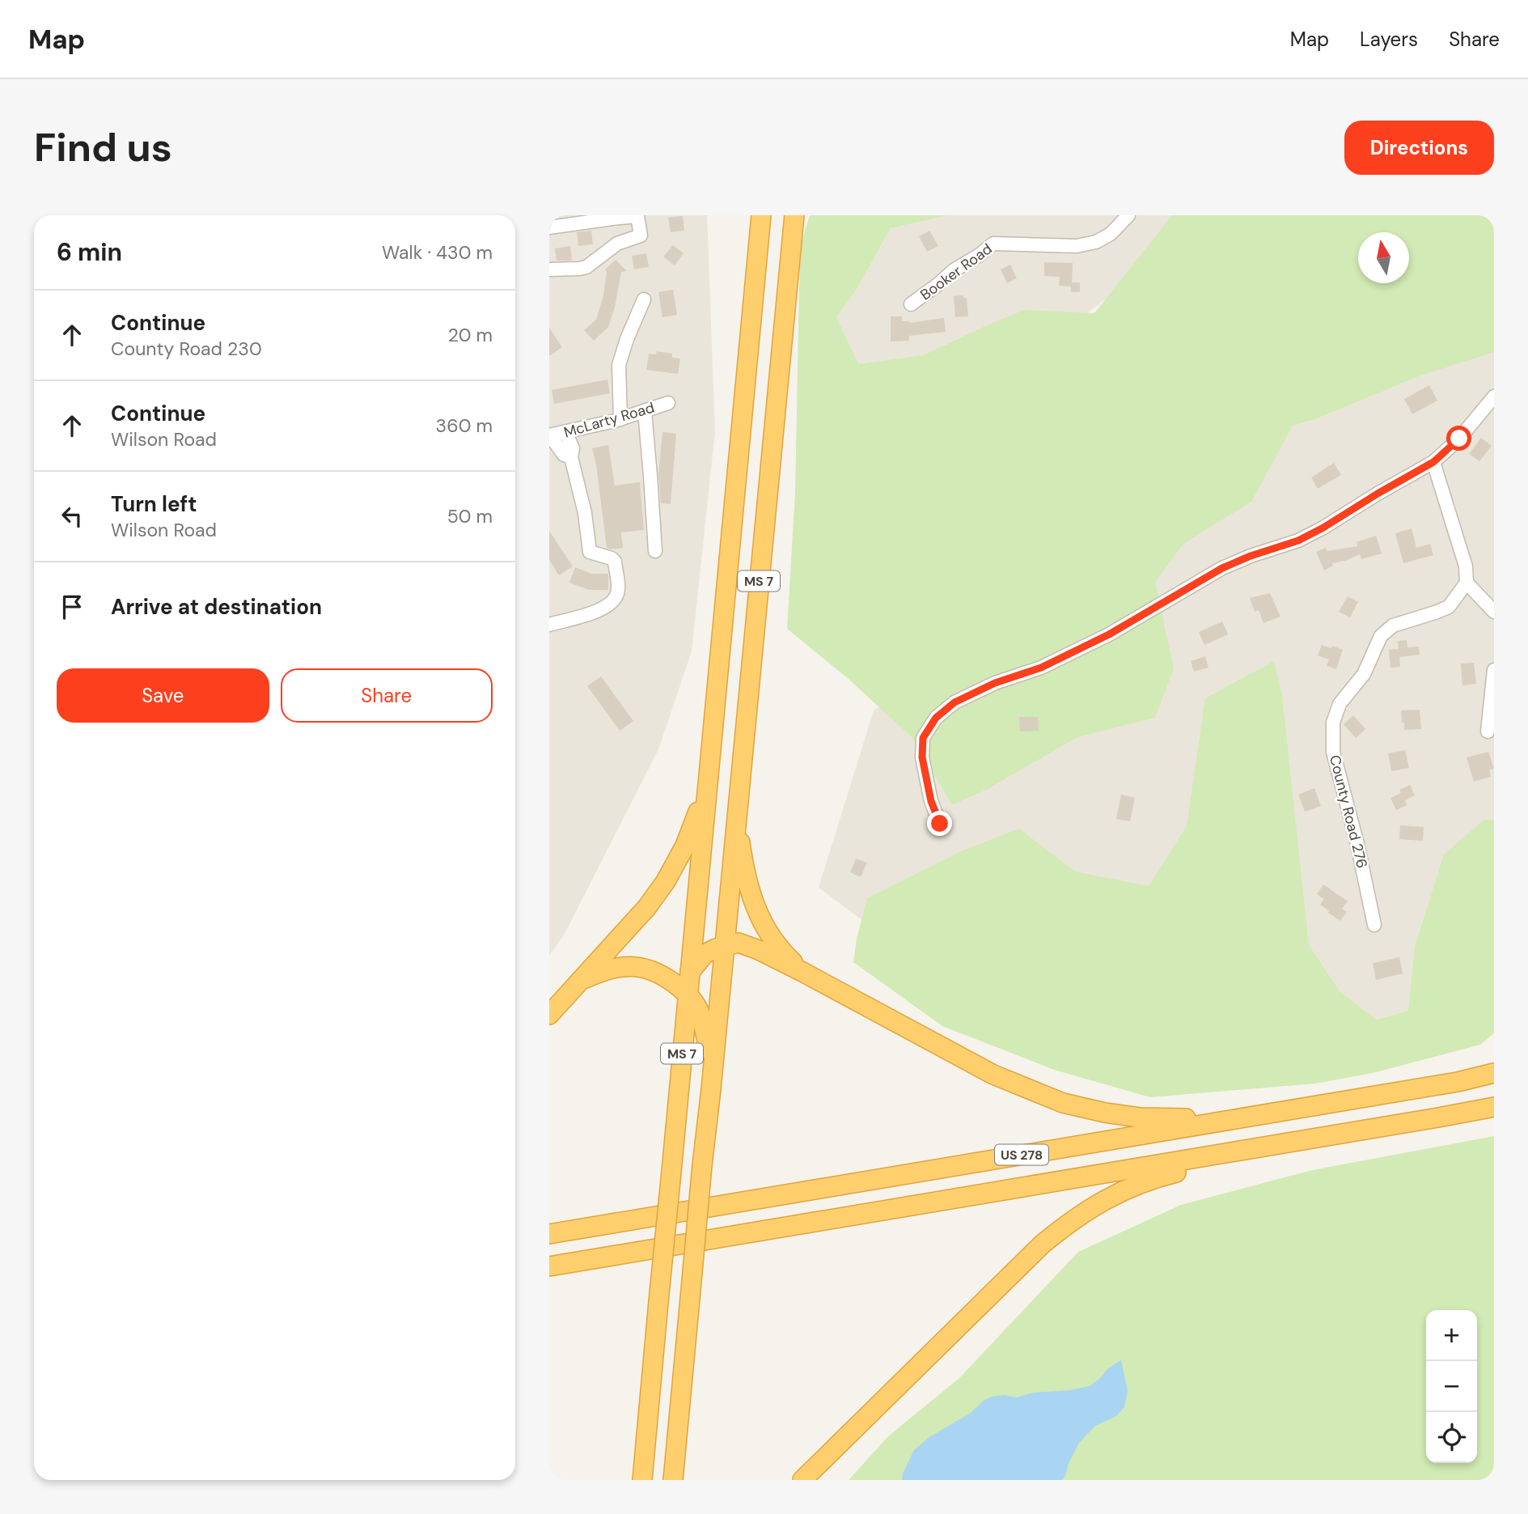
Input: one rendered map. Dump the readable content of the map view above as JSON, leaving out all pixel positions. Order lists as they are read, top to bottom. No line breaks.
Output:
{"streets":{"highway":["MS 7","US 278"],"street":["Booker Road","McLarty Road","County Road 276"]},"north":"top","page":{"header":"Map","nav":["Map","Layers","Share"],"buttons":["Directions",["Save","Share"]],"title":"Find us","heading":["6 min","Walk · 430 m"],"list":[["Continue","County Road 230","20 m"],["Continue","Wilson Road","360 m"],["Turn left","Wilson Road","50 m"],"Arrive at destination"],"map_buttons":["+","−"]}}
